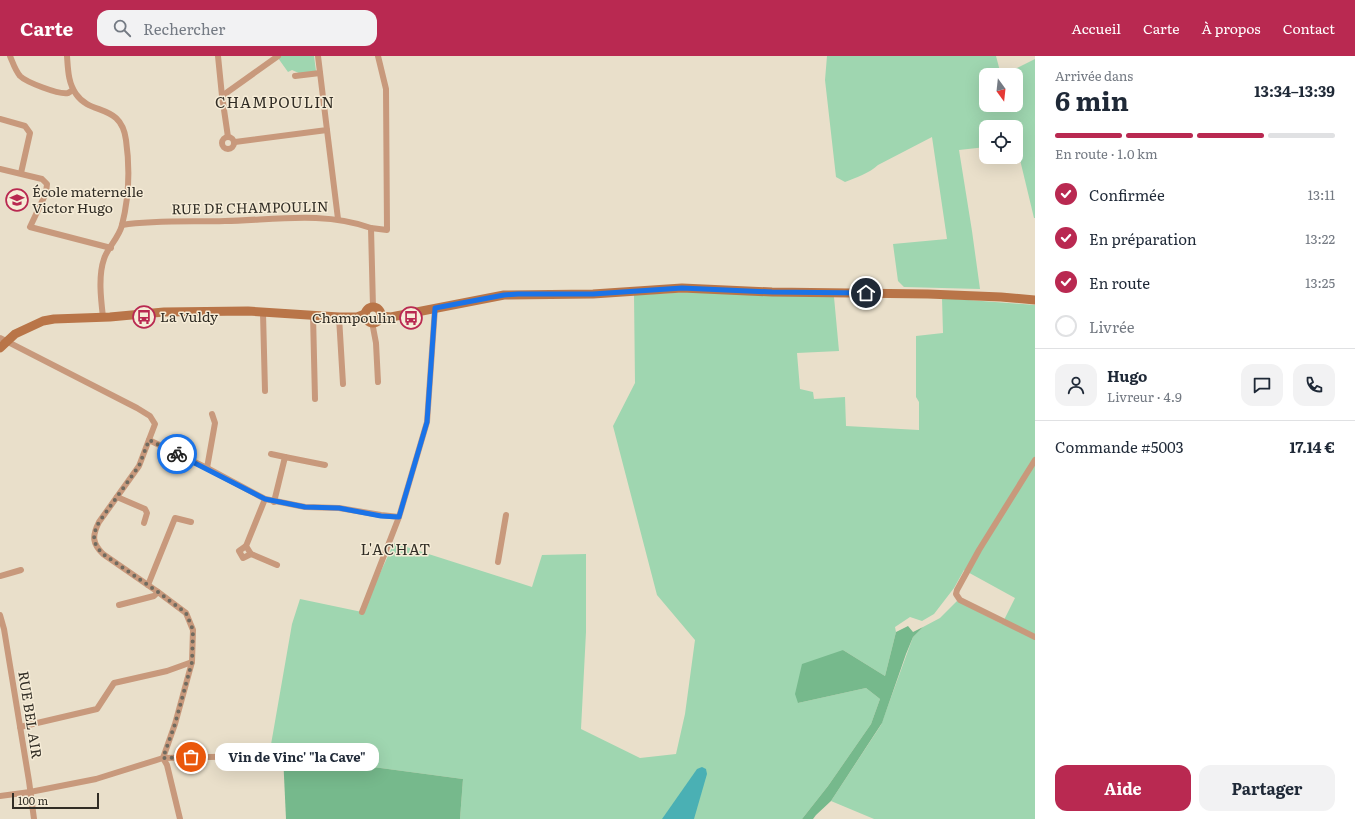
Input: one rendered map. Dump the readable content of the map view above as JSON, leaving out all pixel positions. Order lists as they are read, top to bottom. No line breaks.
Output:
{"streets":{"street":["RUE DE CHAMPOULIN","RUE BEL AIR"]},"districts":["CHAMPOULIN","L'ACHAT"],"places":{"school or university":["École maternelle Victor Hugo"],"bus stop":["La Vuldy","Champoulin"],"other":["Vin de Vinc' \"la Cave\""]},"scale_bar":"100 m","north":"bottom","page":{"header":"Carte","search":"Rechercher","nav":["Accueil","Carte","À propos","Contact"],"heading":["6 min","Arrivée dans","13:34–13:39"],"panel":["Hugo","Livreur · 4.9","Commande #5003","17.14 €"],"bar":"En route · 1.0 km","list":[["Confirmée","13:11"],["En préparation","13:22"],["En route","13:25"],"Livrée"],"bubble":"Vin de Vinc' \"la Cave\"","buttons":["Aide","Partager"],"scale":"100 m"}}
